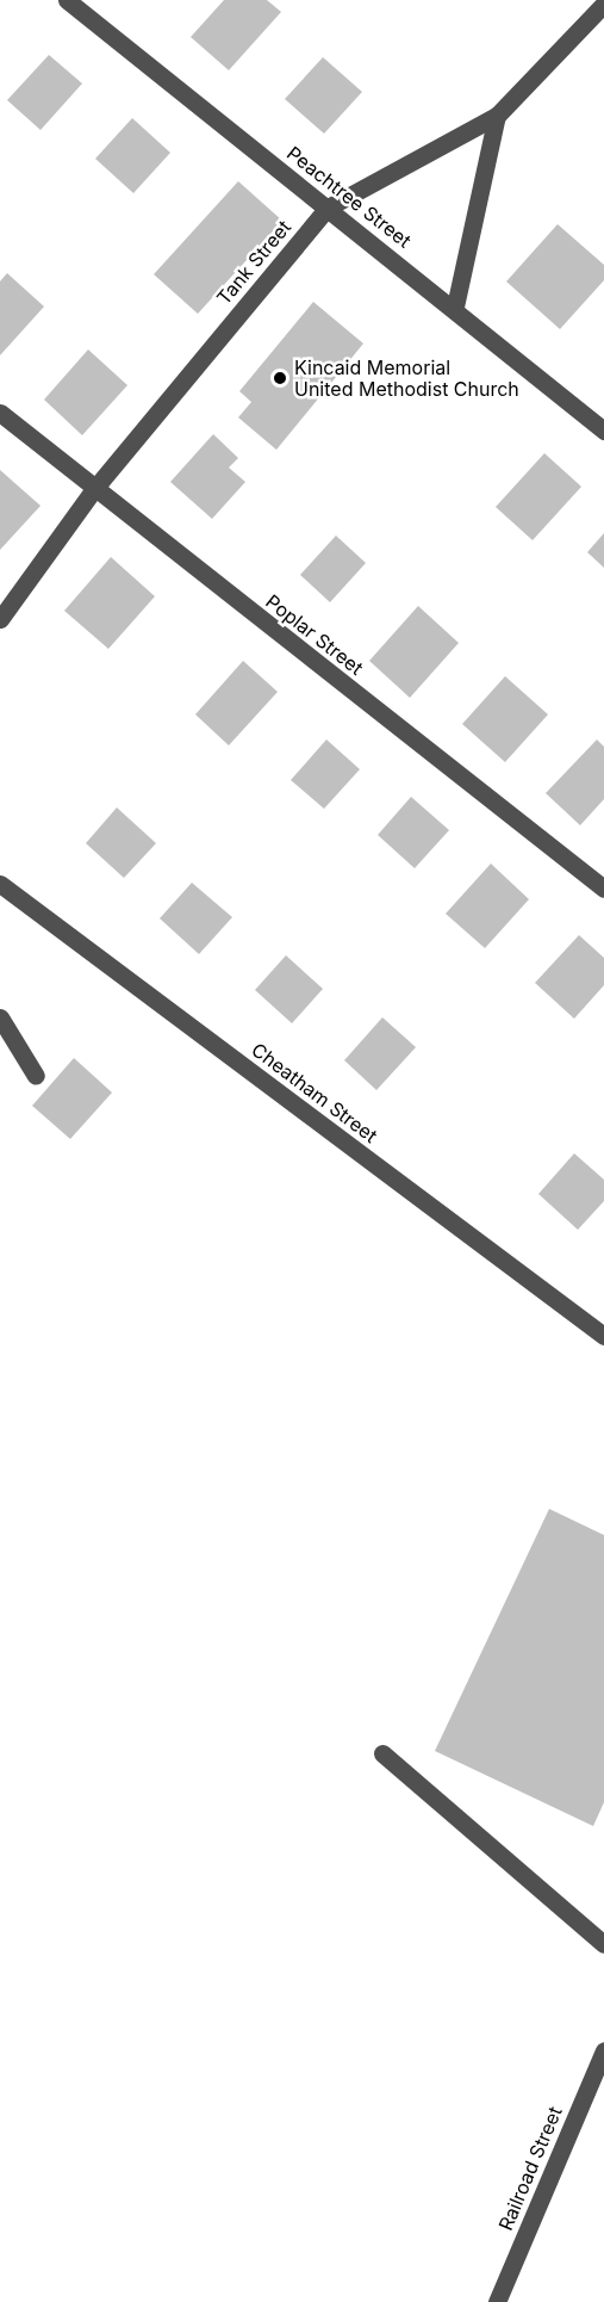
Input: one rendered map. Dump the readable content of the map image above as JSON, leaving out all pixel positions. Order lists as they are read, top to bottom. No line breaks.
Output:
{"streets":{"street":["Peachtree Street","Tank Street","Poplar Street","Cheatham Street","Railroad Street"]},"crossings":[["Peachtree Street","Tank Street"],["Tank Street","Poplar Street"]],"places":["Kincaid Memorial United Methodist Church"]}
